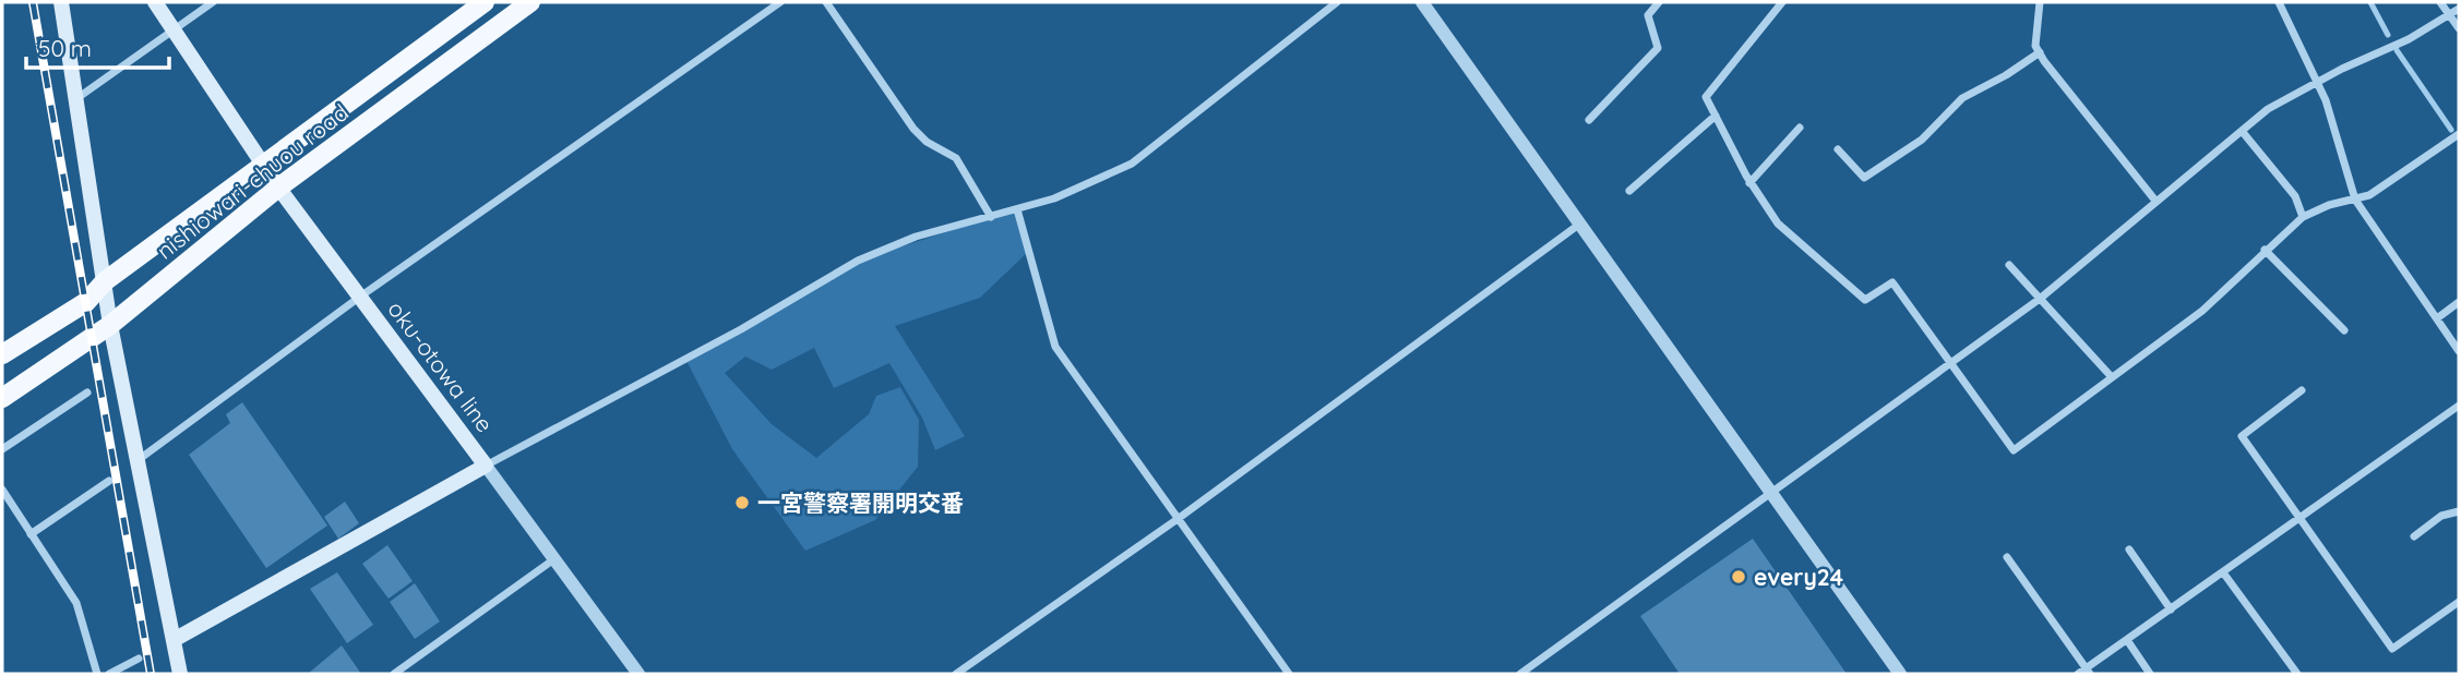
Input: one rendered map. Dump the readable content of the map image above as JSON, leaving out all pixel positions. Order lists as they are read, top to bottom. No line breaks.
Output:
{"streets":{"main road":["nishiowari-chuou road","oku-otowa line"]},"crossings":[["nishiowari-chuou road","oku-otowa line"]],"places":["一宮警察署開明交番","every24"],"scale_bar":"50 m"}
